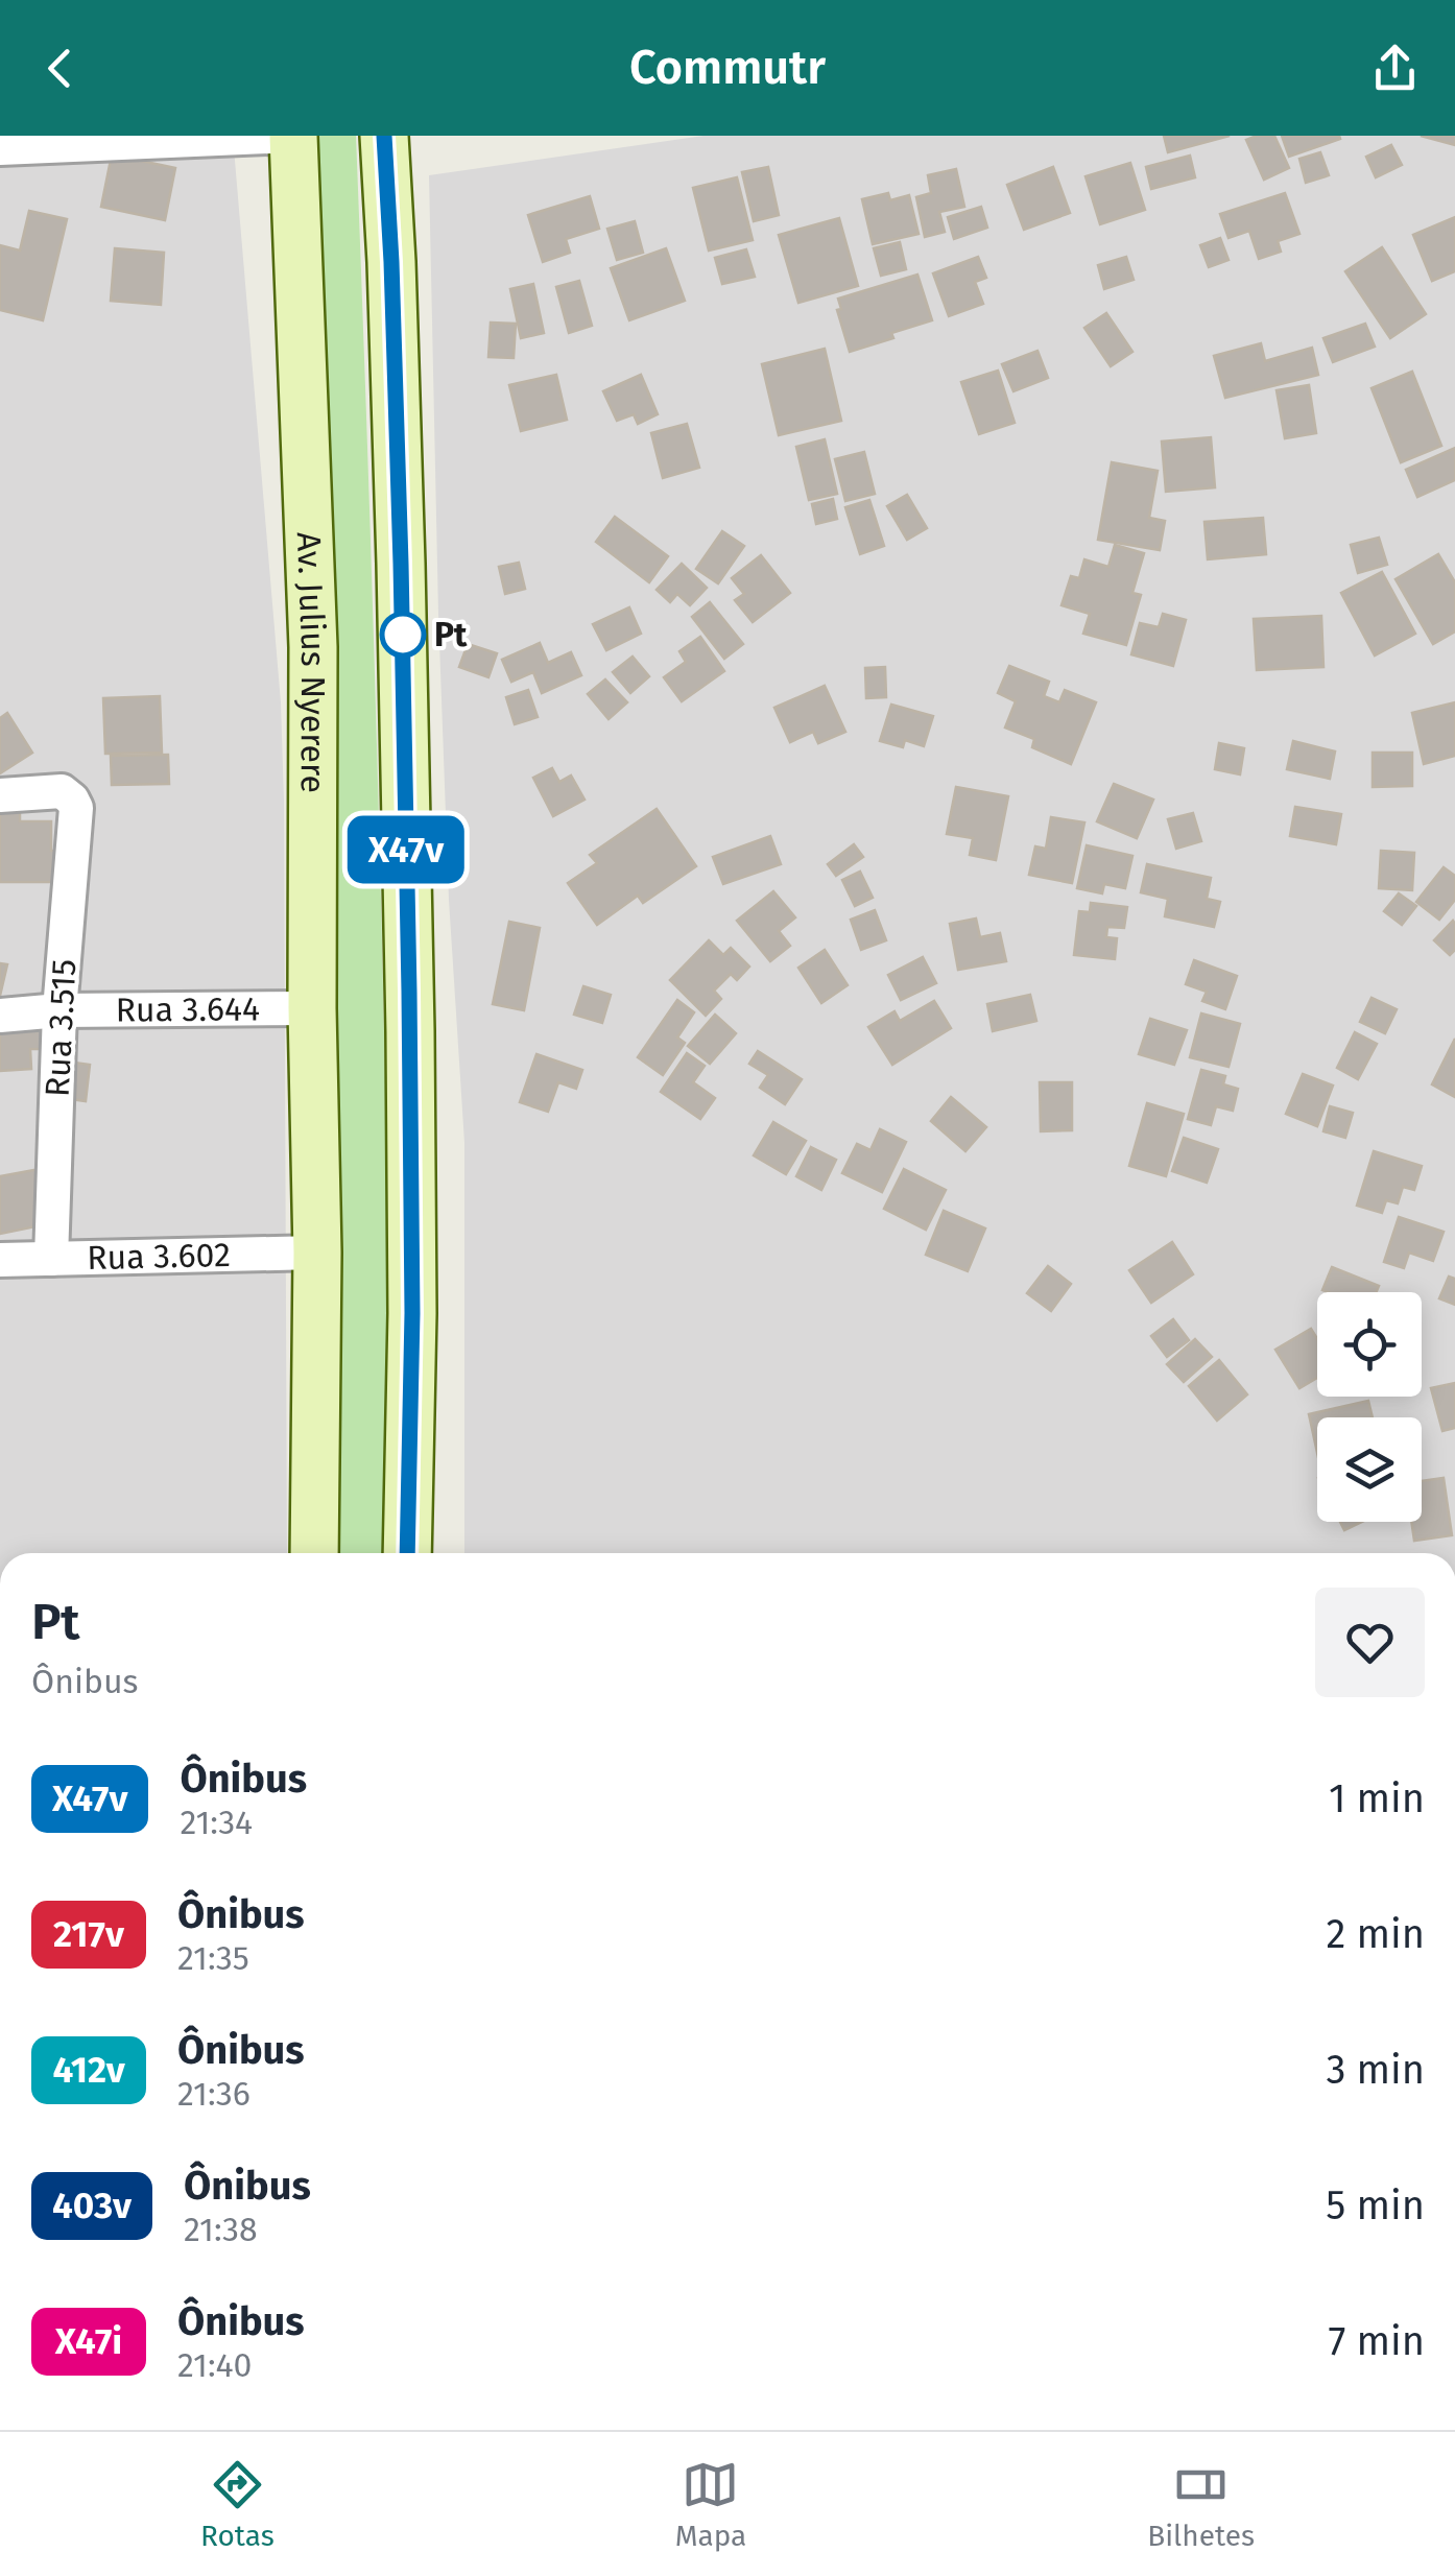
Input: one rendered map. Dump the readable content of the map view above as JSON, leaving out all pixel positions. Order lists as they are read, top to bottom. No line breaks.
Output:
{"streets":{"main road":["Av. Julius Nyerere"],"street":["Rua 3.644","Rua 3.515","Rua 3.602"]},"crossings":[["Av. Julius Nyerere","Rua 3.644"],["Av. Julius Nyerere","Rua 3.602"],["Rua 3.644","Rua 3.515"],["Rua 3.515","Rua 3.602"]],"places":["Pt"],"lines":["bus line X47v"],"page":{"header":"Commutr","on_map":"X47v","heading":["Pt","Ônibus"],"list":[{"mark":"X47v","name":"Ônibus","note":"21:34","value":"1 min"},{"mark":"217v","name":"Ônibus","note":"21:35","value":"2 min"},{"mark":"412v","name":"Ônibus","note":"21:36","value":"3 min"},{"mark":"403v","name":"Ônibus","note":"21:38","value":"5 min"},{"mark":"X47i","name":"Ônibus","note":"21:40","value":"7 min"}],"tabs":["Rotas","Mapa","Bilhetes"]}}
